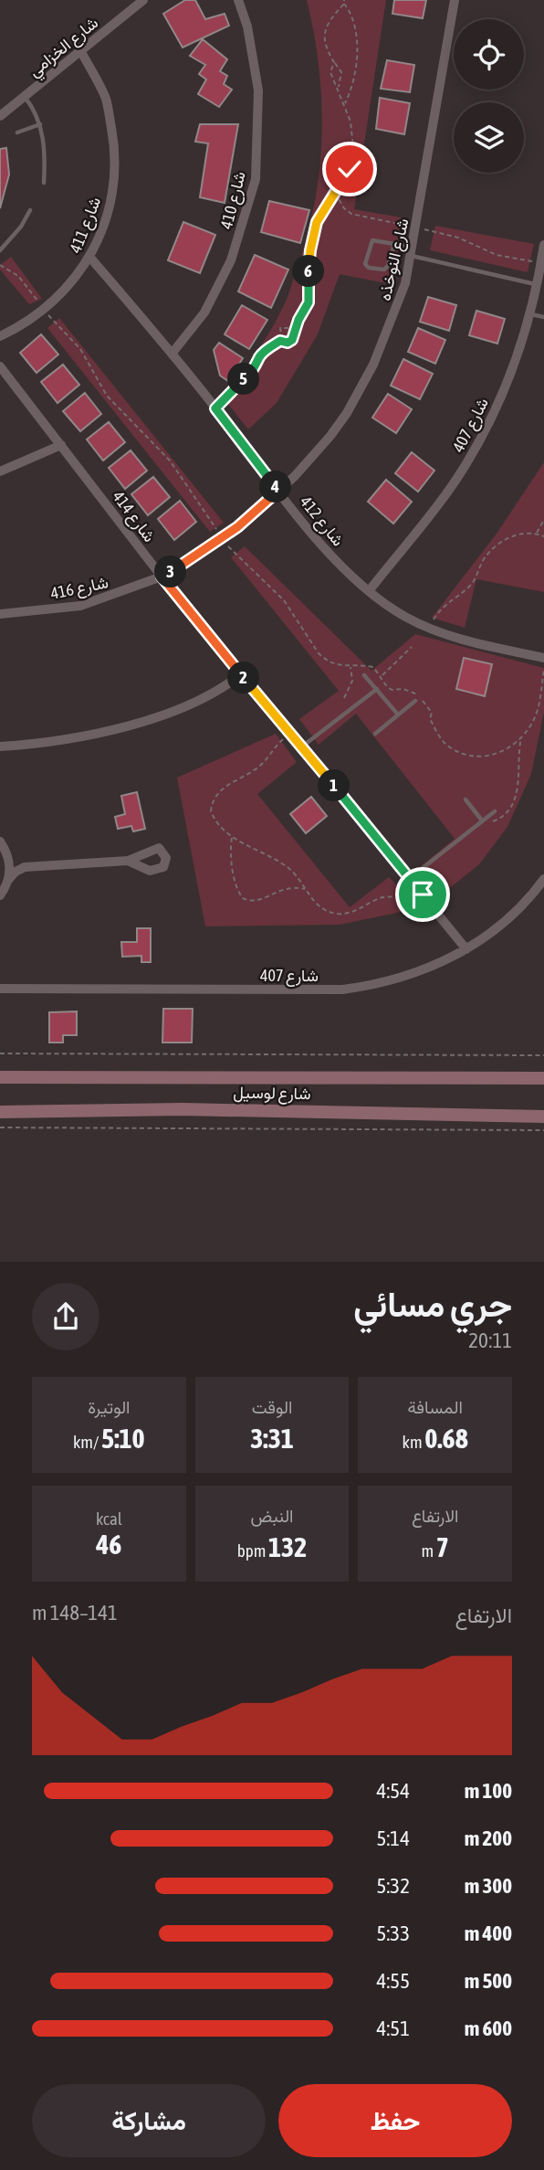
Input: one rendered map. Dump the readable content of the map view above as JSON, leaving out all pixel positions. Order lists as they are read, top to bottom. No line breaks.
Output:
{"streets":{"street":["شارع الخزامي","شارع 410","شارع 411","شارع النوخذه","شارع 407","شارع 414","شارع 412","شارع 416","شارع لوسيل"]},"crossings":[["شارع الخزامي","شارع 411"],["شارع 410","شارع 412"],["شارع 411","شارع 412"],["شارع النوخذه","شارع 412"],["شارع النوخذه","شارع 416"],["شارع 407","شارع 414"],["شارع 407","شارع 412"],["شارع 414","شارع 416"]],"page":{"pins":["6","5","4","3","2","1"],"heading":["جري مسائي","20:11"],"stats":[["المسافة","0.68 km"],["الوقت","3:31"],["الوتيرة","5:10 /km"],["الارتفاع","7 m"],["النبض","132 bpm"],["kcal","46"]],"chart":["الارتفاع","141–148 m"],"list":[{"name":"100 m","note":"4:54"},{"name":"200 m","note":"5:14"},{"name":"300 m","note":"5:32"},{"name":"400 m","note":"5:33"},{"name":"500 m","note":"4:55"},{"name":"600 m","note":"4:51"}],"buttons":["حفظ","مشاركة"]}}
